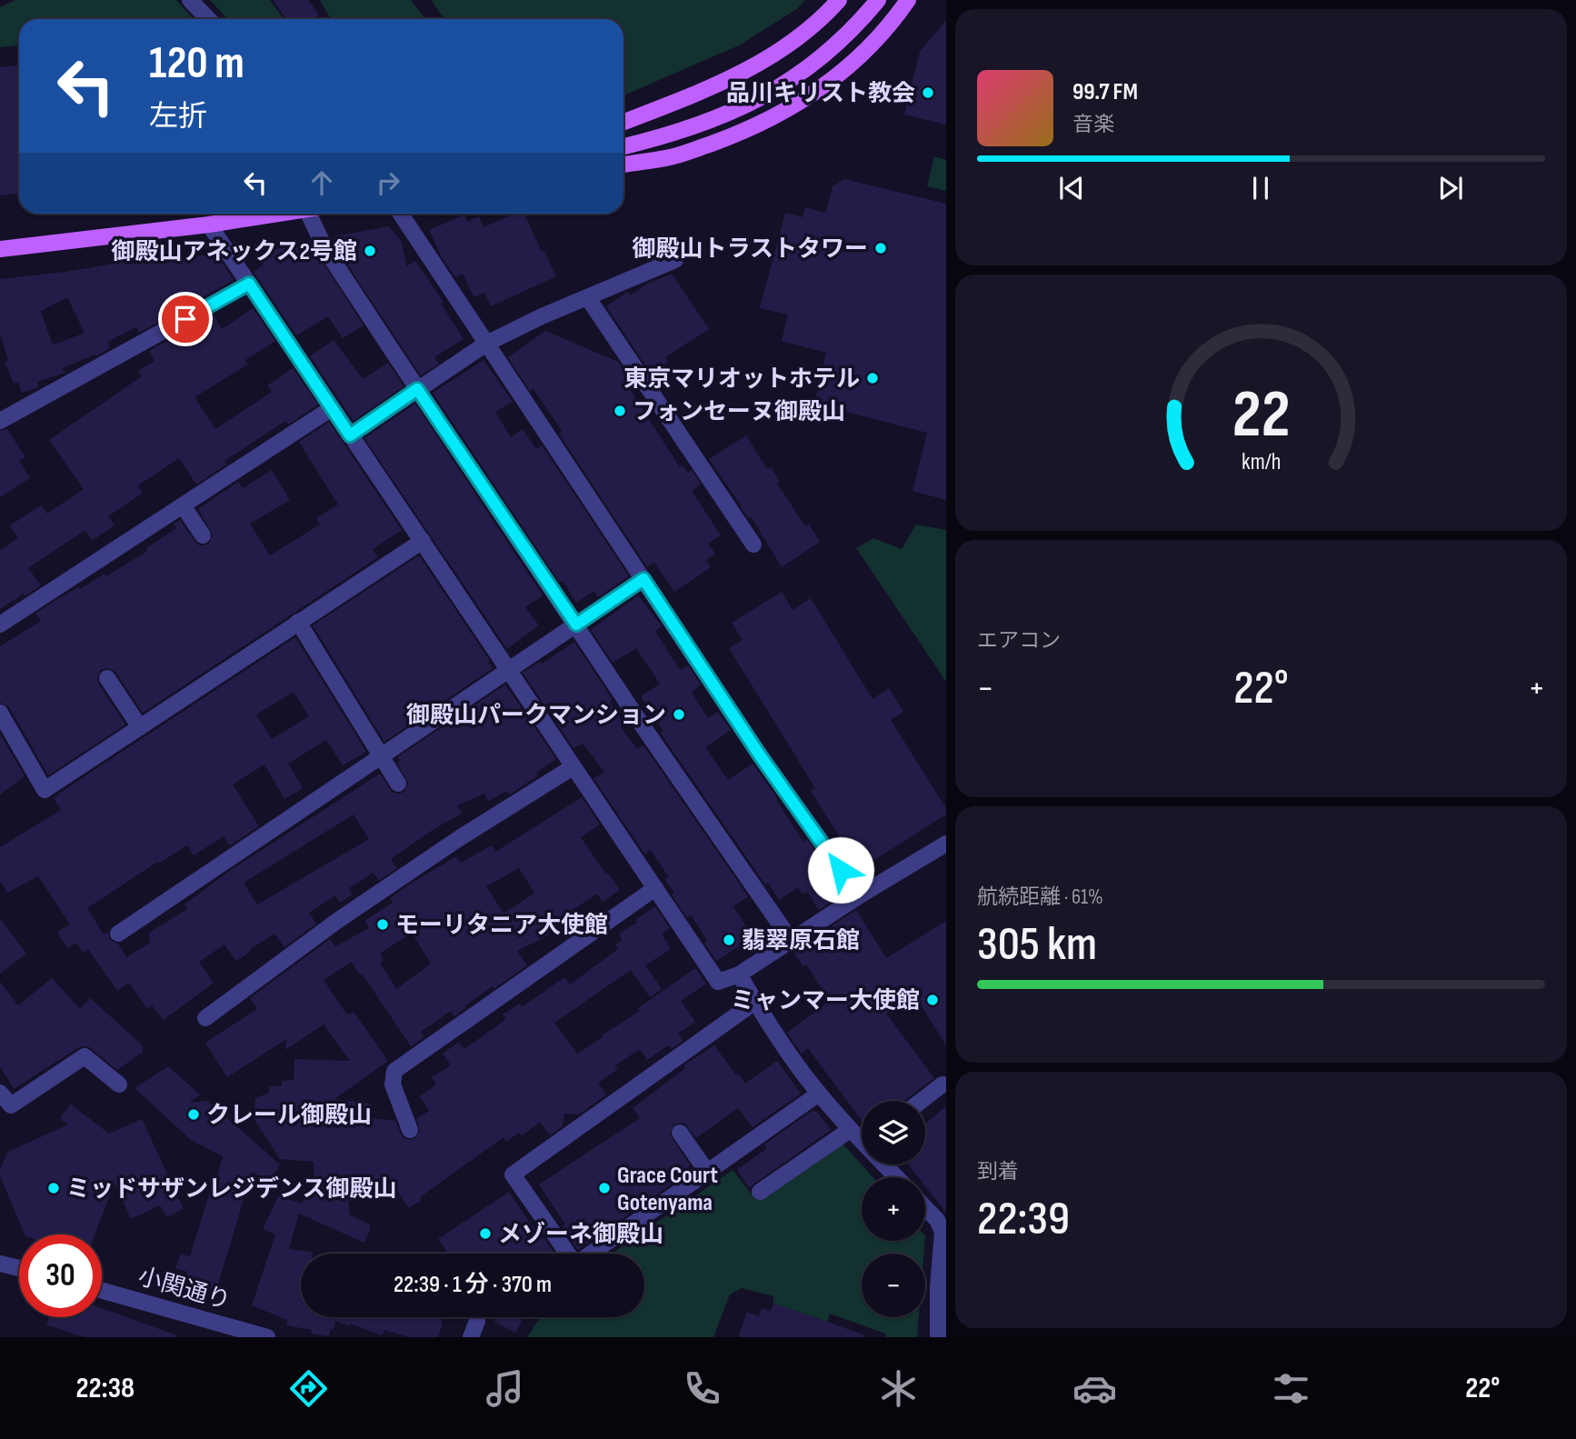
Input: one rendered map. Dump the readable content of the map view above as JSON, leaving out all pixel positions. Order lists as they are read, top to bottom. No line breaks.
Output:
{"streets":{"street":["小関通り"]},"places":["品川キリスト教会","御殿山トラストタワー","御殿山アネックス2号館","東京マリオットホテル","フォンセーヌ御殿山","御殿山パークマンション","モーリタニア大使館","翡翠原石館","ミャンマー大使館","クレール御殿山","ミッドサザンレジデンス御殿山","Grace Court Gotenyama","メゾーネ御殿山"],"page":{"turn":["120 m","左折"],"song":["99.7 FM","音楽"],"tile":["エアコン",["航続距離 · 61%","305 km"],["到着","22:39"]],"heat":["−","22°","+"],"map_buttons":["+","−"],"limit":"30","trip":"22:39 · 1 分 · 370 m","tabs":["22:38","22°"],"gauge":["22","km/h"]}}
